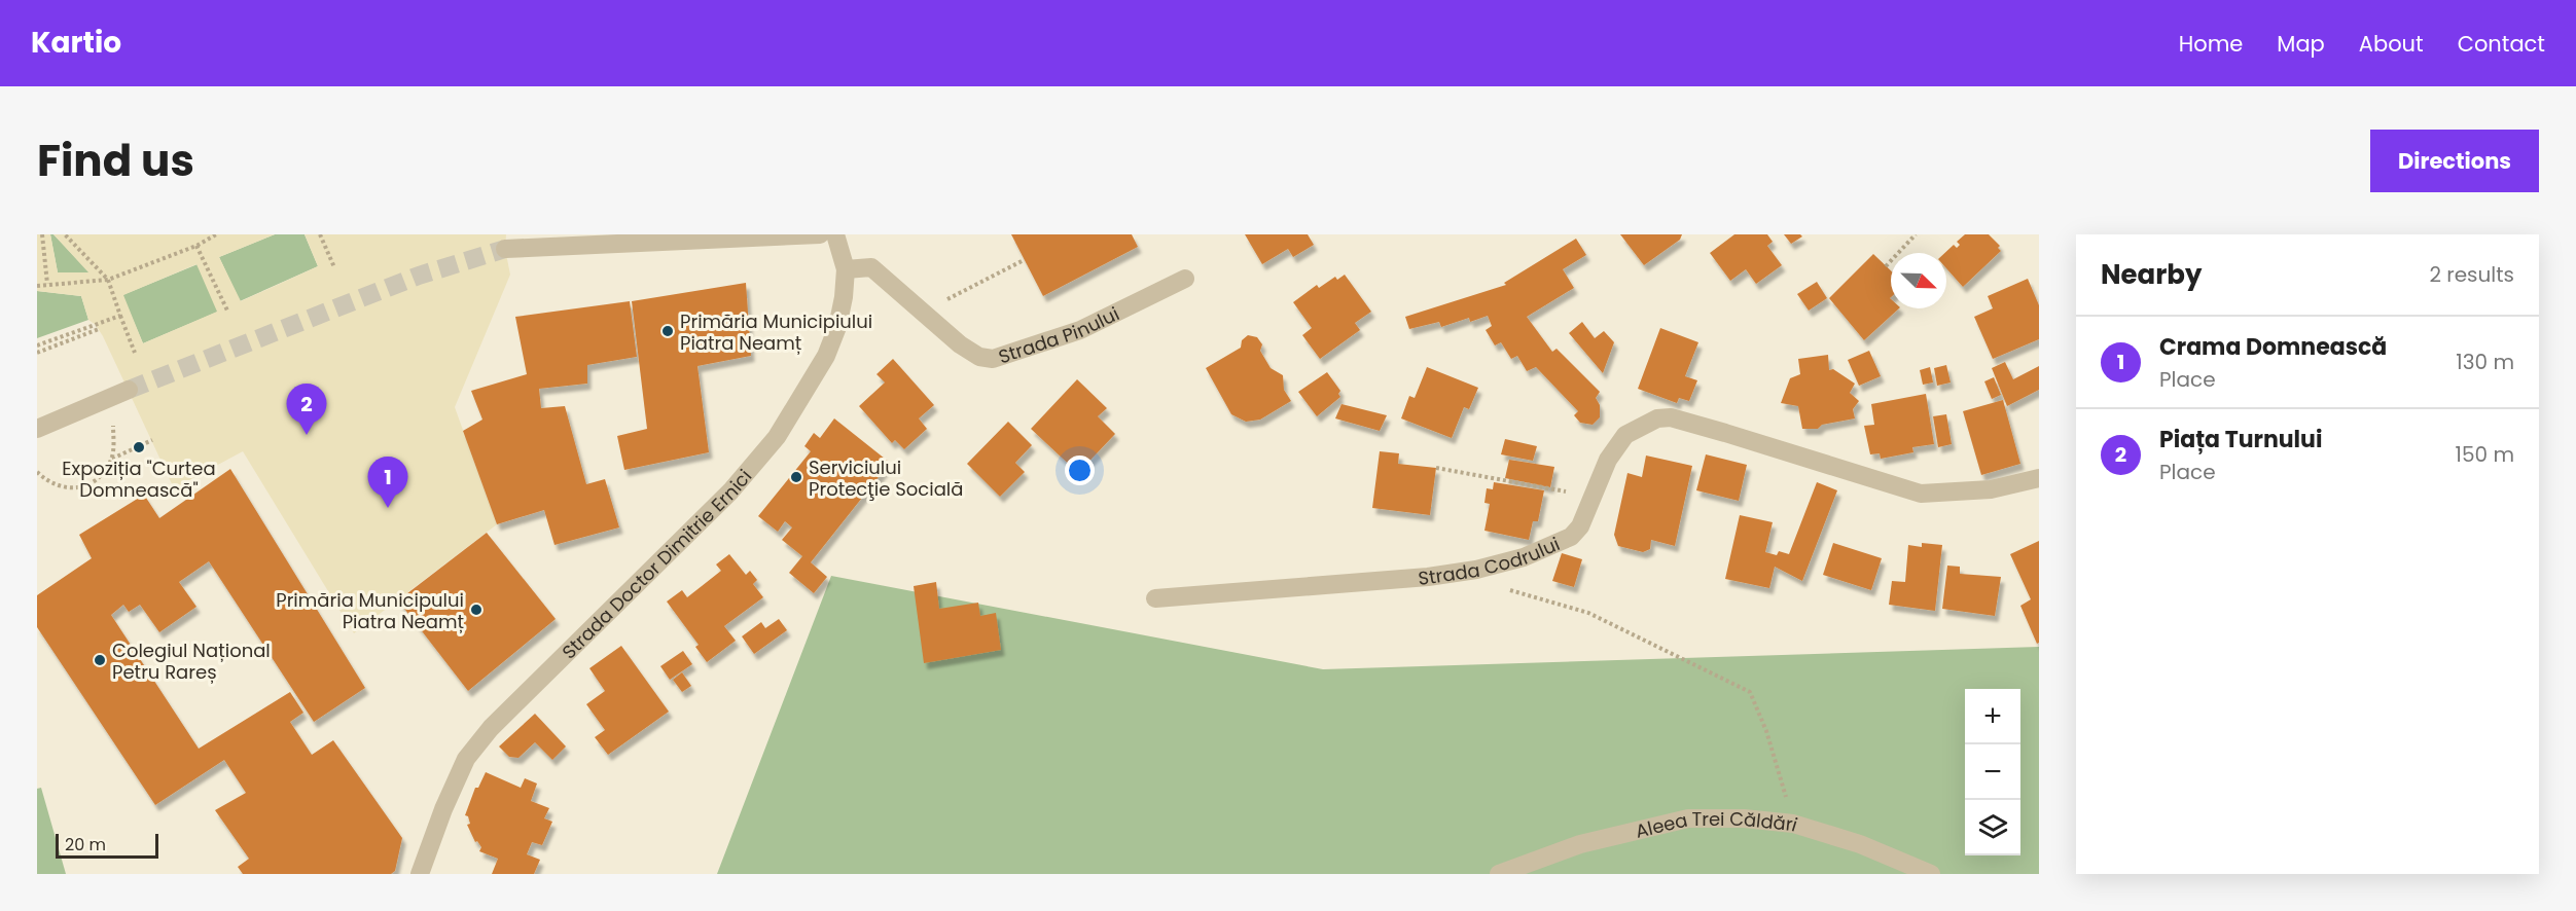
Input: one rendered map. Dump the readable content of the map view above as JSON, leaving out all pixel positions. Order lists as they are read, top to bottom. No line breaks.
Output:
{"streets":{"street":["Strada Pinului","Strada Codrului","Strada Doctor Dimitrie Ernici","Aleea Trei Căldări"]},"crossings":[["Strada Pinului","Strada Doctor Dimitrie Ernici"]],"places":["Primăria Municipiului Piatra Neamț","Expoziția \"Curtea Domnească\"","Serviciului Protecţie Socială","Primăria Municipului Piatra Neamț","Colegiul Național Petru Rareș"],"scale_bar":"20 m","north":"bottom right","page":{"header":"Kartio","nav":["Home","Map","About","Contact"],"title":"Find us","buttons":"Directions","heading":["Nearby","2 results"],"list":[{"mark":"1","name":"Crama Domnească","note":"Place","value":"130 m"},{"mark":"2","name":"Piața Turnului","note":"Place","value":"150 m"}],"pins":["2","1"],"map_buttons":["+","−"],"scale":"20 m"}}
